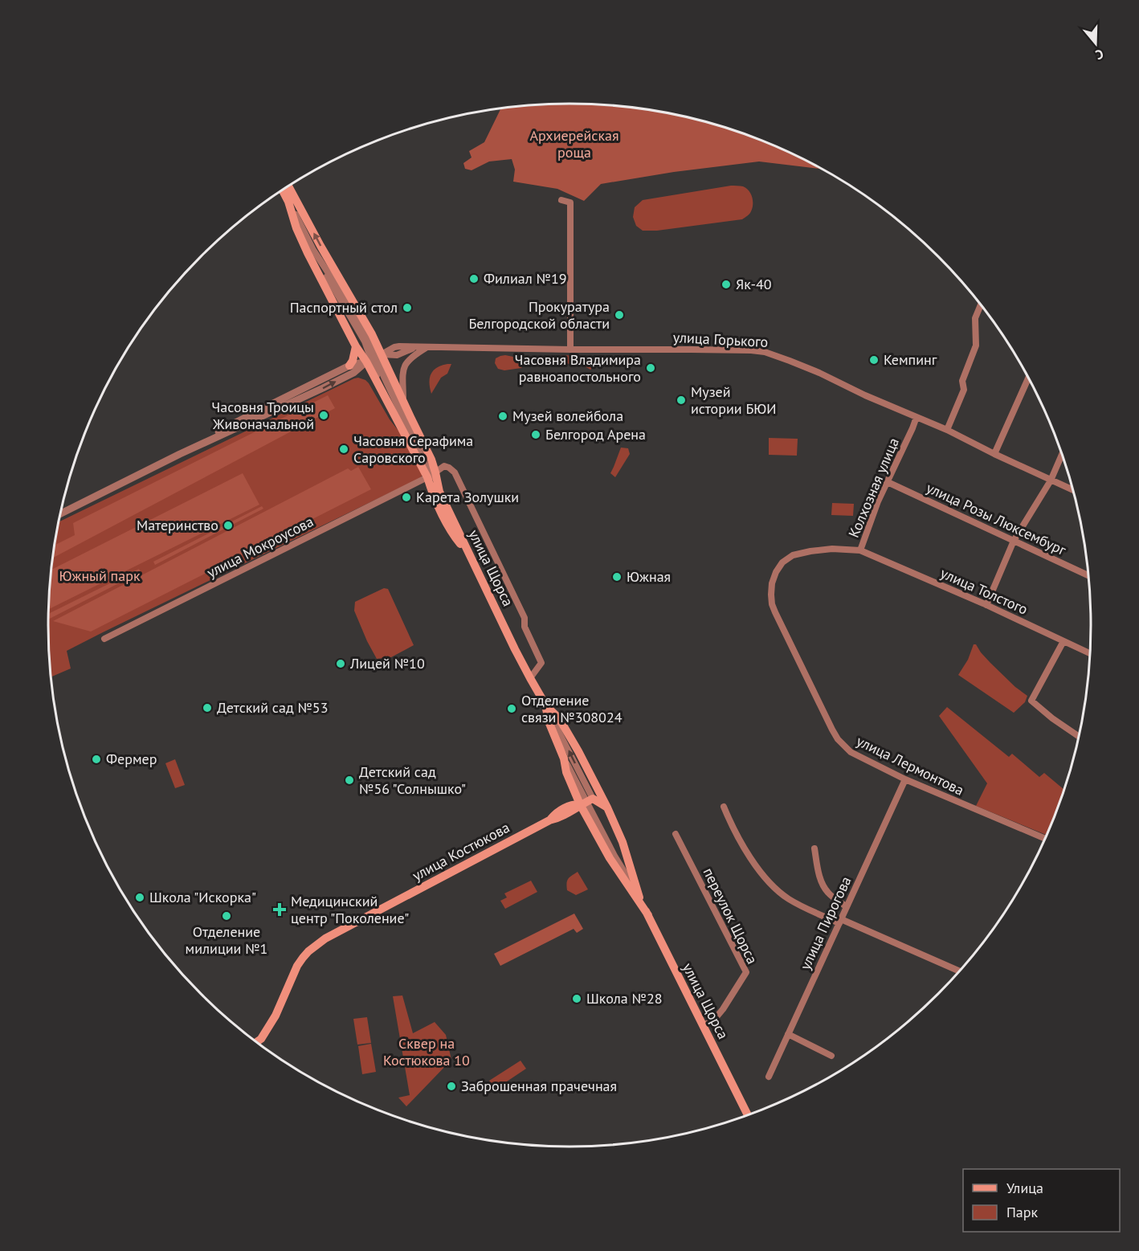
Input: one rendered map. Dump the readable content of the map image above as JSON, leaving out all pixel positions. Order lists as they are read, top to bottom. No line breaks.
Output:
{"streets":{"main road":["улица Щорса","улица Костюкова"],"street":["улица Горького","Колхозная улица","улица Розы Люксембург","улица Мокроусова","улица Толстого","улица Лермонтова","переулок Щорса","улица Пирогова"]},"crossings":[["улица Горького","Колхозная улица"],["Колхозная улица","улица Розы Люксембург"],["Колхозная улица","улица Толстого"],["Колхозная улица","улица Лермонтова"],["улица Мокроусова","улица Щорса"],["улица Щорса","улица Костюкова"],["улица Щорса","переулок Щорса"],["улица Лермонтова","улица Пирогова"]],"parks":["Архиерейская роща","Южный парк","Сквер на Костюкова 10"],"places":{"other":["Филиал №19","Як-40","Паспортный стол","Прокуратура Белгородской области","Кемпинг","Часовня Владимира равноапостольного","Музей истории БЮИ","Часовня Троицы Живоначальной","Музей волейбола","Белгород Арена","Часовня Серафима Саровского","Карета Золушки","Материнство","Южная","Лицей №10","Детский сад №53","Отделение связи №308024","Фермер","Детский сад №56 \"Солнышко\"","Школа \"Искорка\"","Отделение милиции №1","Школа №28","Заброшенная прачечная"],"health":["Медицинский центр \"Поколение\""]},"legend":["Улица","Парк"],"north":"bottom"}
